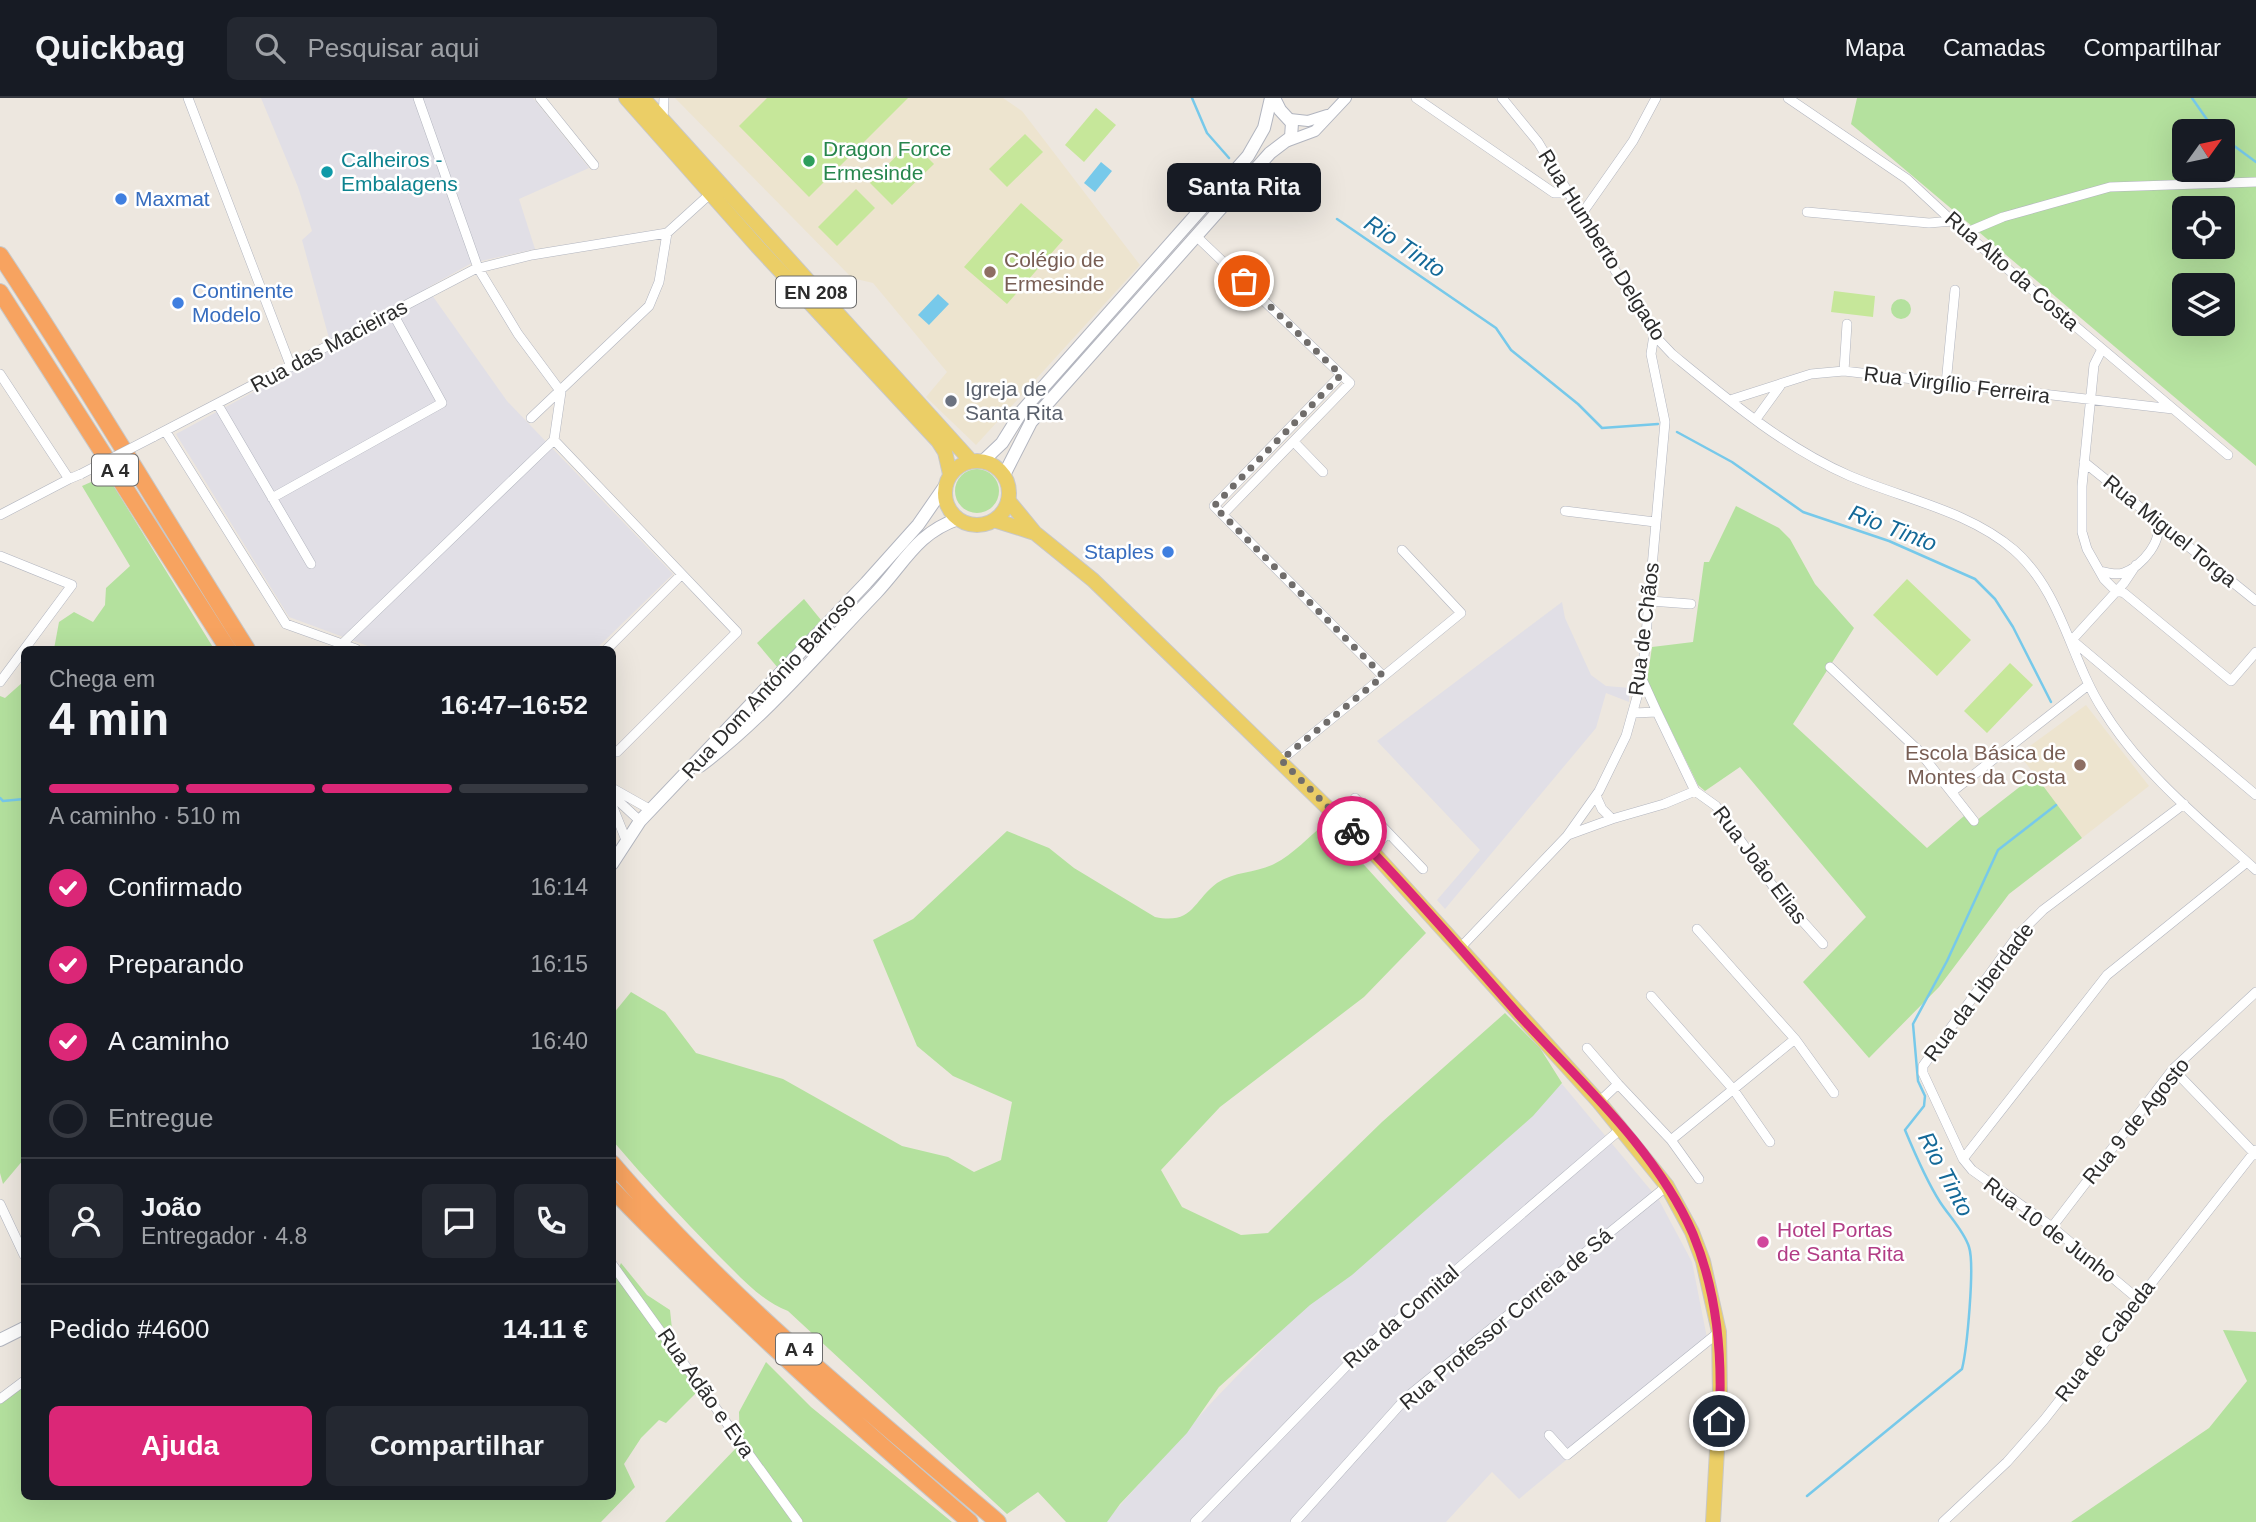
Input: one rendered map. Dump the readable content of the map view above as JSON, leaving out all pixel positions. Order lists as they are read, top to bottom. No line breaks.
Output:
{"streets":{"highway":["A 4"],"main road":["EN 208","Rua Dom António Barroso"],"street":["Rua Humberto Delgado","Rua Alto da Costa","Rua das Macieiras","Rua Virgílio Ferreira","Rua Miguel Torga","Rua de Chãos","Rua João Elias","Rua da Liberdade","Rua 9 de Agosto","Rua 10 de Junho","Rua da Comital","Rua Professor Correia de Sá","Rua de Cabeda","Rua Adão e Eva"]},"crossings":[["Rua Humberto Delgado","Rua Virgílio Ferreira"],["Rua Humberto Delgado","Rua de Chãos"],["Rua Humberto Delgado","Rua da Liberdade"],["Rua Alto da Costa","Rua Virgílio Ferreira"],["Rua Alto da Costa","Rua Miguel Torga"],["EN 208","Rua Dom António Barroso"],["Rua Virgílio Ferreira","Rua Miguel Torga"],["Rua da Liberdade","Rua 10 de Junho"],["Rua 9 de Agosto","Rua 10 de Junho"],["Rua 10 de Junho","Rua de Cabeda"]],"water":["Rio Tinto"],"places":["Dragon Force Ermesinde","Calheiros - Embalagens","Maxmat","Colégio de Ermesinde","Santa Rita","Continente Modelo","Igreja de Santa Rita","Staples","Escola Básica de Montes da Costa","Hotel Portas de Santa Rita"],"north":"top right","page":{"header":"Quickbag","search":"Pesquisar aqui","nav":["Mapa","Camadas","Compartilhar"],"bubble":"Santa Rita","heading":["4 min","Chega em","16:47–16:52"],"panel":["João","Entregador · 4.8","Pedido #4600","14.11 €"],"bar":"A caminho · 510 m","list":[["Confirmado","16:14"],["Preparando","16:15"],["A caminho","16:40"],"Entregue"],"buttons":["Ajuda","Compartilhar"]}}
